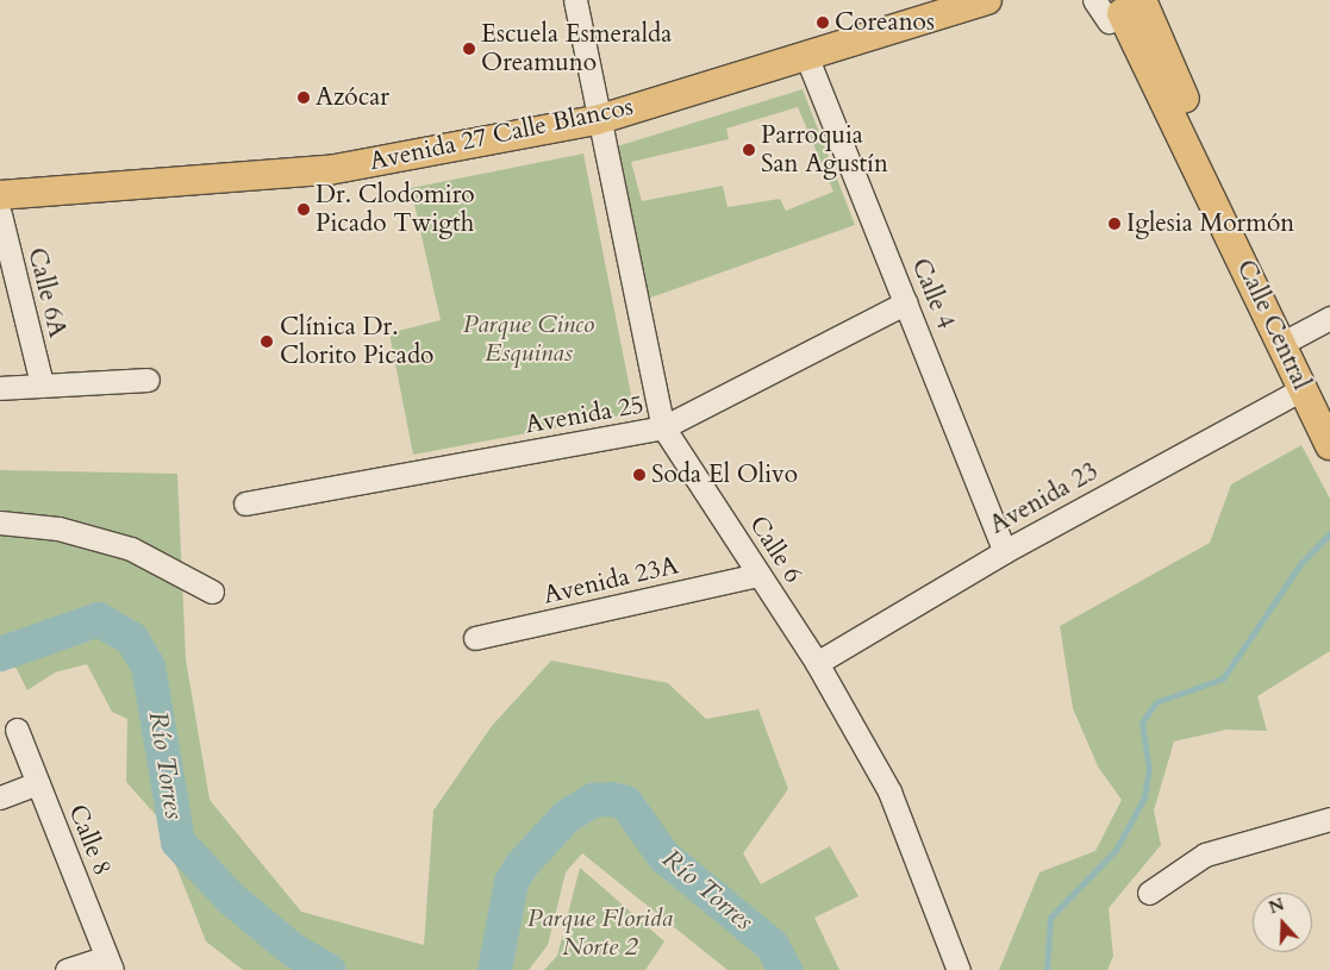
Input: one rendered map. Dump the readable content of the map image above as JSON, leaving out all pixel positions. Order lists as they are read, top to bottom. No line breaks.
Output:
{"streets":{"main road":["Avenida 27 Calle Blancos","Calle Central"],"street":["Calle 6A","Calle 4","Avenida 25","Avenida 23","Calle 6","Avenida 23A","Calle 8"]},"crossings":[["Avenida 27 Calle Blancos","Calle 4"],["Avenida 27 Calle Blancos","Calle 6"],["Calle 4","Avenida 25"],["Calle 4","Avenida 23"],["Calle Central","Avenida 23"],["Avenida 25","Calle 6"],["Avenida 23","Calle 6"],["Calle 6","Avenida 23A"]],"water":["Río Torres"],"parks":["Parque Cinco Esquinas","Parque Florida Norte 2"],"places":["Coreanos","Escuela Esmeralda Oreamuno","Azócar","Parroquia San Agustín","Dr. Clodomiro Picado Twigth","Iglesia Mormón","Clínica Dr. Clorito Picado","Soda El Olivo"],"north":"top"}
